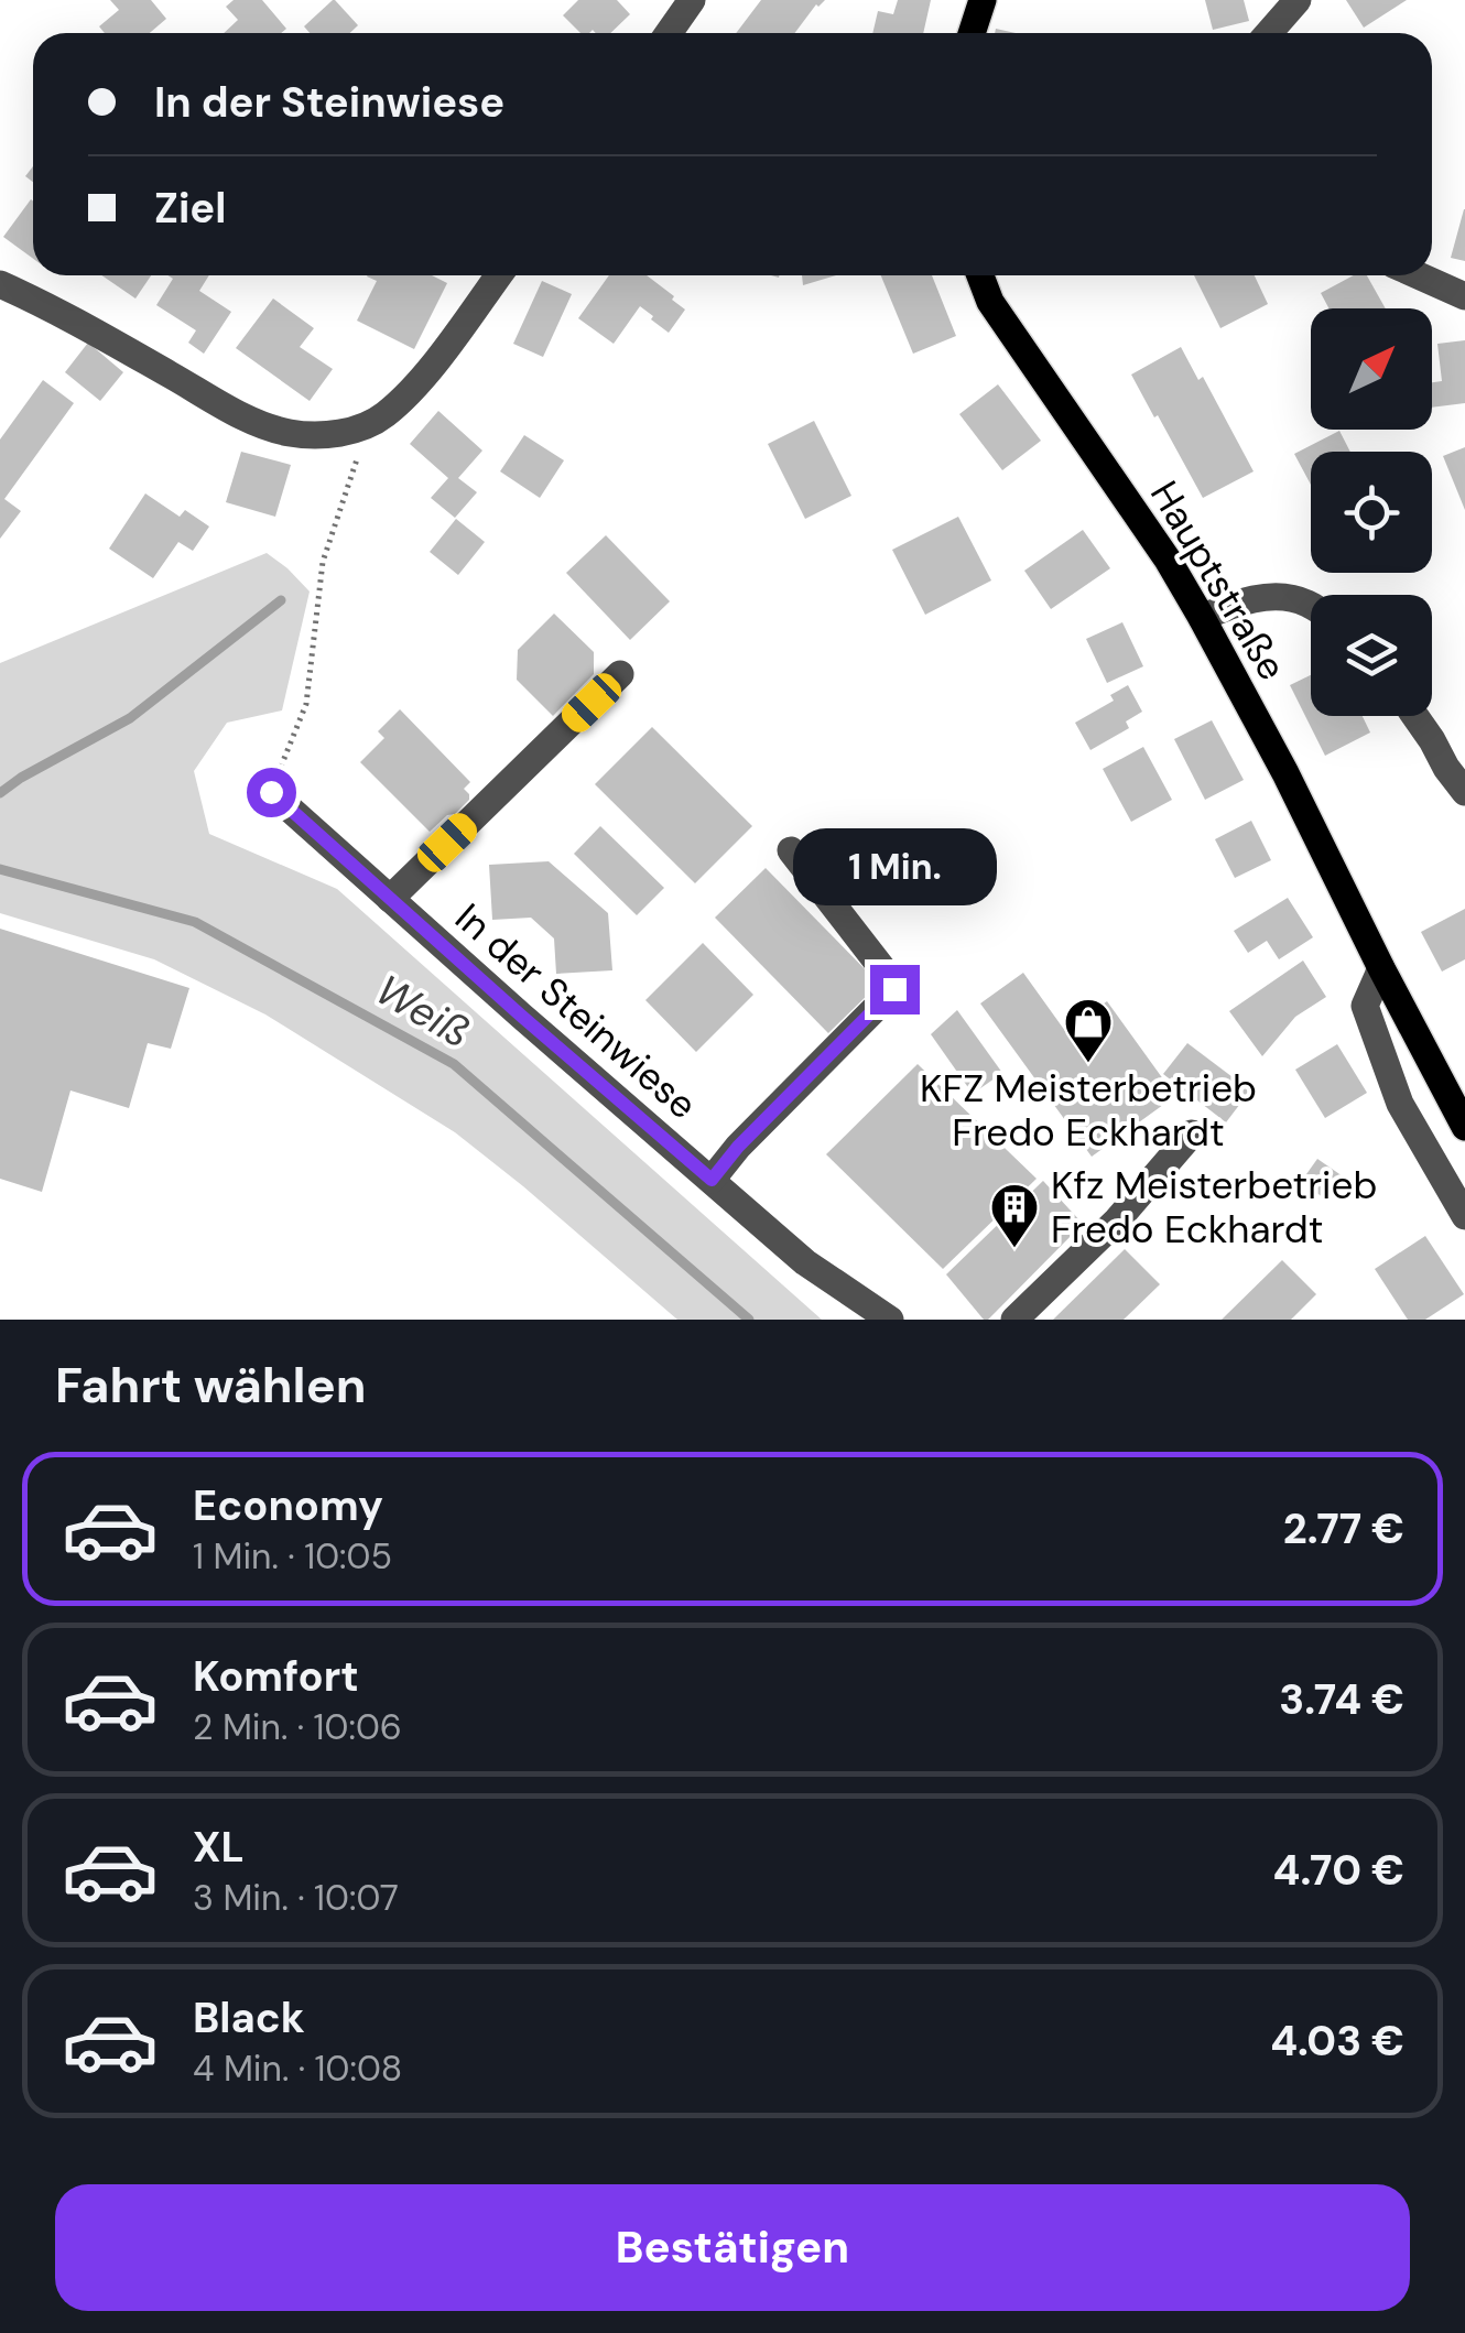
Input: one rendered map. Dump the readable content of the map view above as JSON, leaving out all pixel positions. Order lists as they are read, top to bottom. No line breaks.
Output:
{"streets":{"main road":["Hauptstraße"],"street":["In der Steinwiese"]},"water":["Weiß"],"places":{"shop":["KFZ Meisterbetrieb Fredo Eckhardt"],"building":["Kfz Meisterbetrieb Fredo Eckhardt"]},"north":"top right","page":{"banner":["In der Steinwiese","Ziel"],"bubble":"1 Min.","heading":"Fahrt wählen","list":[{"name":"Economy","note":"1 Min. · 10:05","value":"2.77 €"},{"name":"Komfort","note":"2 Min. · 10:06","value":"3.74 €"},{"name":"XL","note":"3 Min. · 10:07","value":"4.70 €"},{"name":"Black","note":"4 Min. · 10:08","value":"4.03 €"}],"buttons":"Bestätigen"}}
